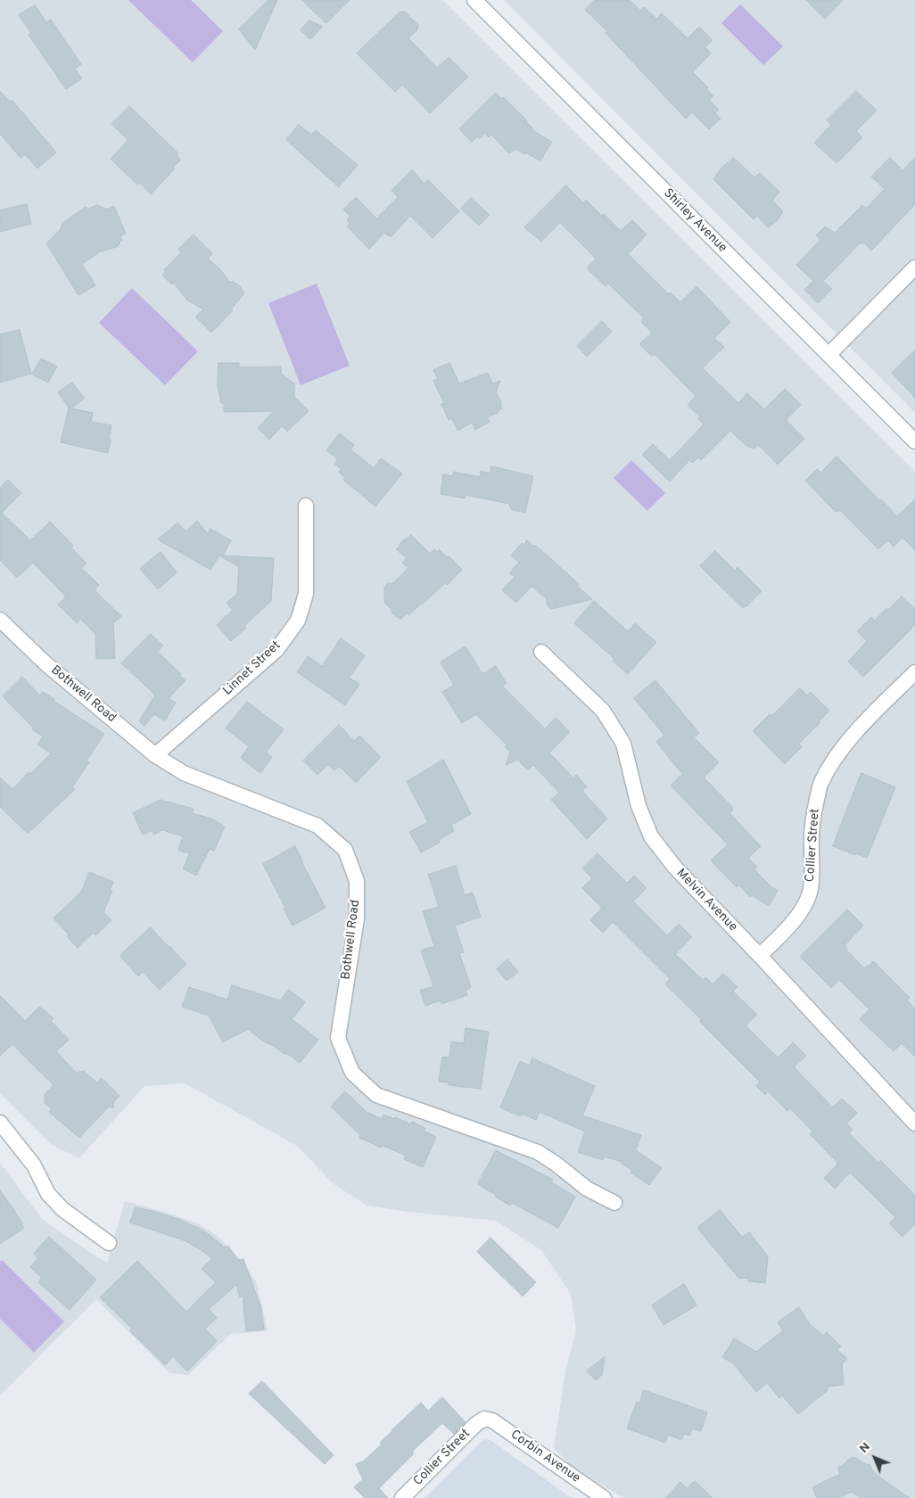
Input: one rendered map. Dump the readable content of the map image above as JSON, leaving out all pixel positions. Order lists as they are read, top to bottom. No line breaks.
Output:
{"streets":{"street":["Shirley Avenue","Linnet Street","Bothwell Road","Collier Street","Melvin Avenue","Corbin Avenue"]},"crossings":[["Linnet Street","Bothwell Road"],["Collier Street","Melvin Avenue"],["Collier Street","Corbin Avenue"]],"north":"top left"}
